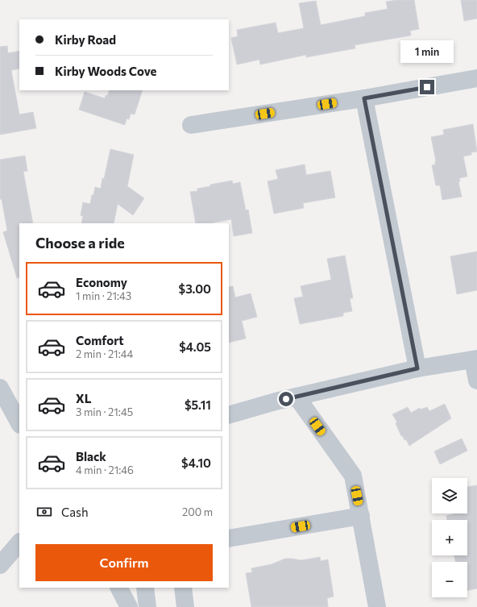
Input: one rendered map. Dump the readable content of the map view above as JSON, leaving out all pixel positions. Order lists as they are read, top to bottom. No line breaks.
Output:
{"page":{"banner":["Kirby Road","Kirby Woods Cove"],"bubble":"1 min","heading":"Choose a ride","list":[{"name":"Economy","note":"1 min · 21:43","value":"$3.00"},{"name":"Comfort","note":"2 min · 21:44","value":"$4.05"},{"name":"XL","note":"3 min · 21:45","value":"$5.11"},{"name":"Black","note":"4 min · 21:46","value":"$4.10"}],"map_buttons":["+","−"],"pay":["Cash","200 m"],"buttons":"Confirm"}}
